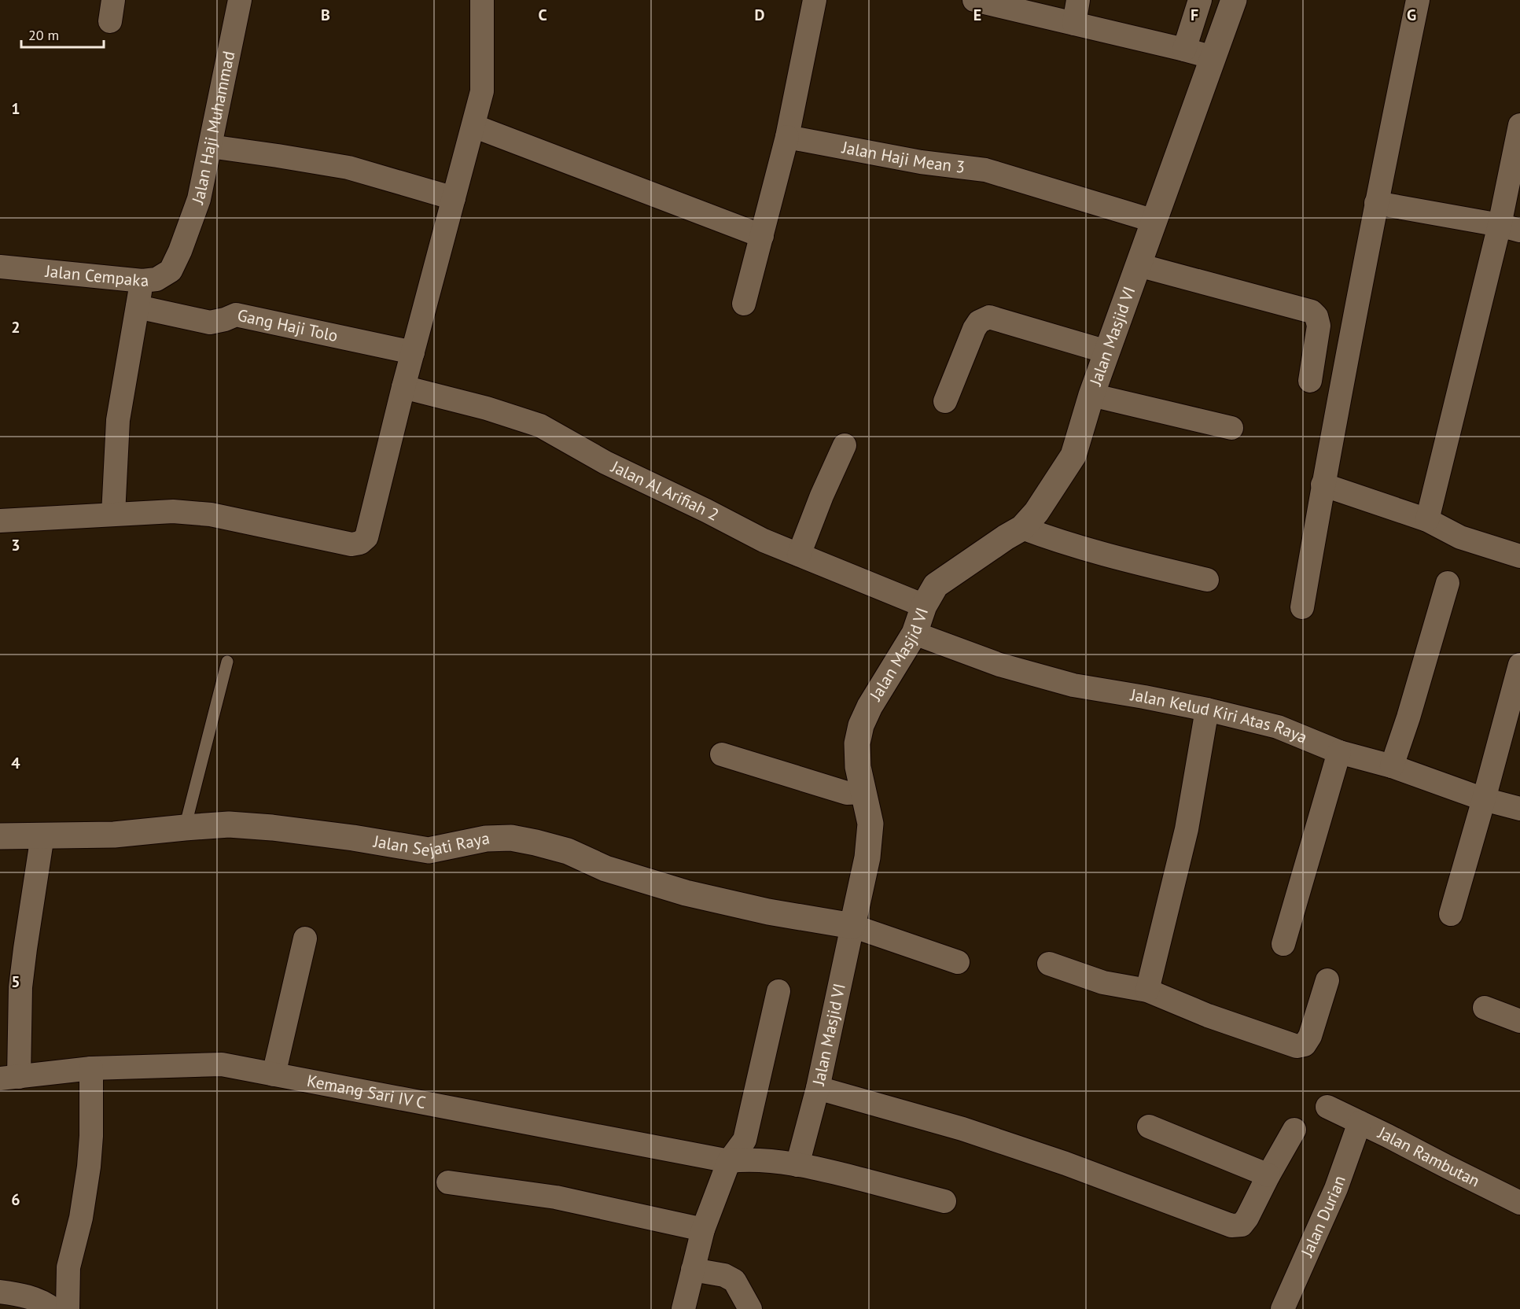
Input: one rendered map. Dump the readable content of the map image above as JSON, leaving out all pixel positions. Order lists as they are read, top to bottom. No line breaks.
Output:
{"streets":{"street":["Jalan Haji Muhammad","Jalan Haji Mean 3","Jalan Cempaka","Gang Haji Tolo","Jalan Masjid VI","Jalan Al Arifiah 2","Jalan Kelud Kiri Atas Raya","Jalan Sejati Raya","Kemang Sari IV C","Jalan Rambutan","Jalan Durian"]},"crossings":[["Jalan Haji Muhammad","Jalan Cempaka"],["Jalan Haji Mean 3","Jalan Masjid VI"],["Jalan Masjid VI","Jalan Al Arifiah 2"],["Jalan Masjid VI","Jalan Kelud Kiri Atas Raya"],["Jalan Masjid VI","Jalan Sejati Raya"],["Jalan Rambutan","Jalan Durian"]],"scale_bar":"20 m","grid":{"columns":["B","C","D","E","F","G"],"rows":["1","2","3","4","5","6"]}}
